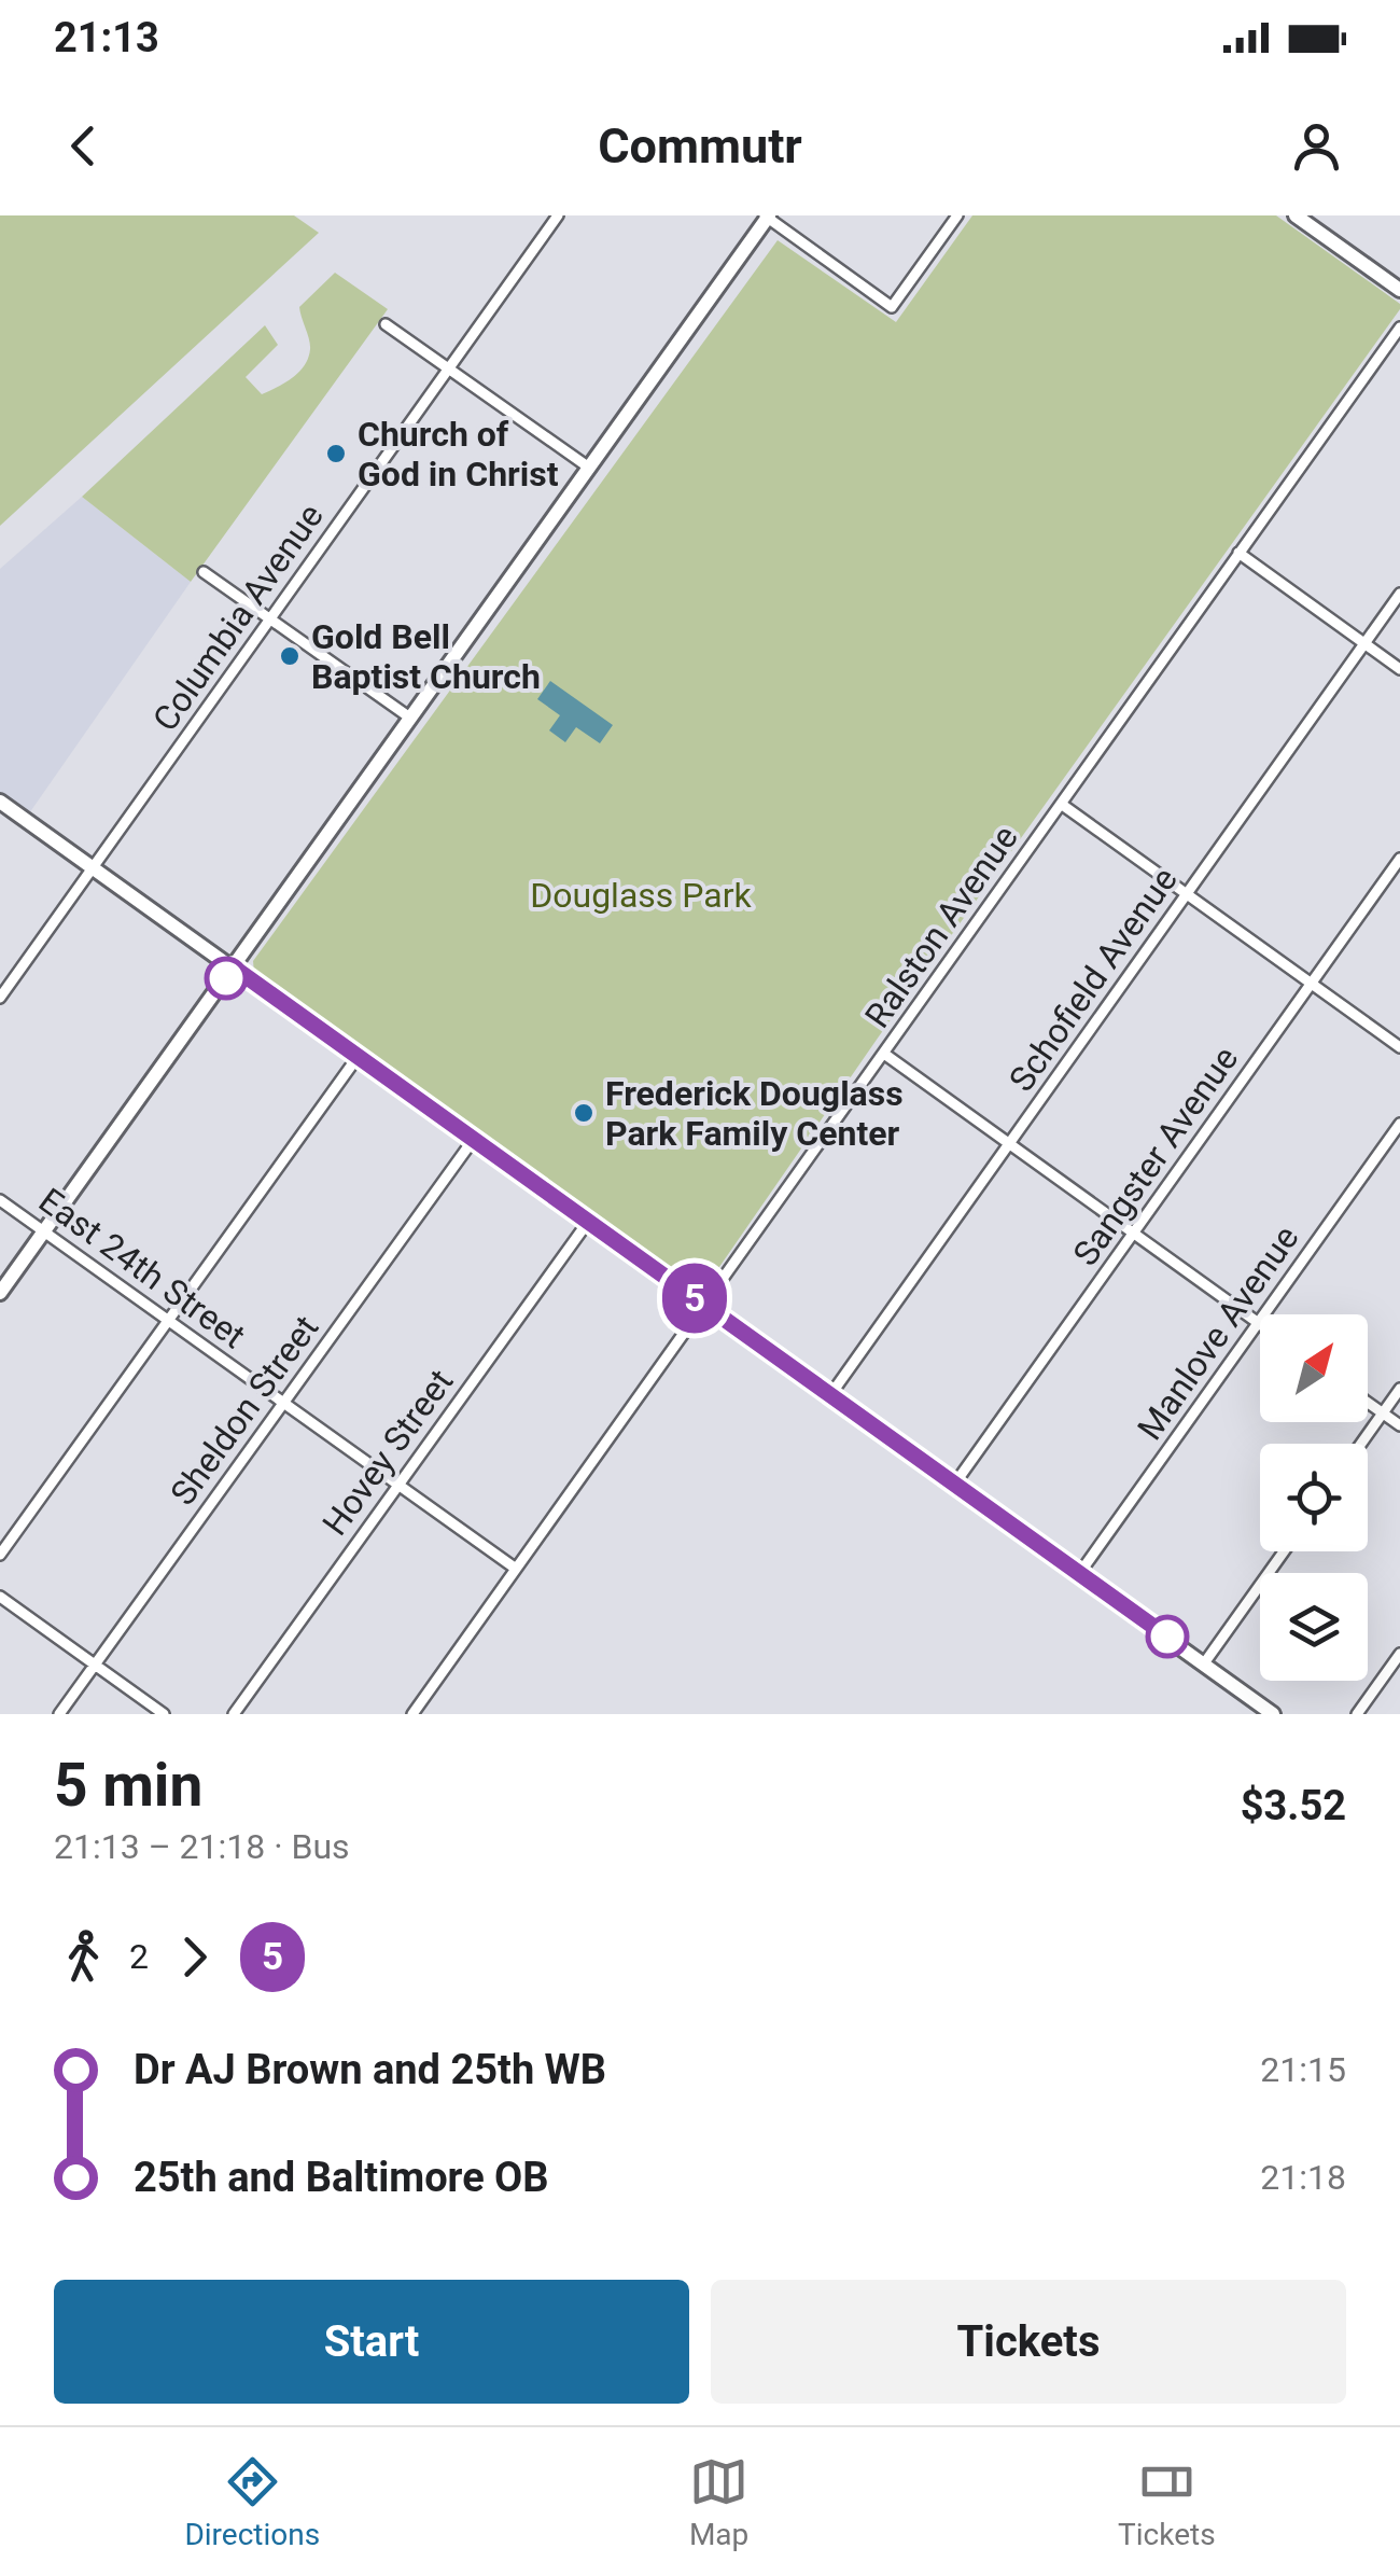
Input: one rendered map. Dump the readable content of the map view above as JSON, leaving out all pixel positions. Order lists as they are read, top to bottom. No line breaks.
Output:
{"streets":{"street":["Columbia Avenue","Ralston Avenue","Schofield Avenue","Sangster Avenue","East 24th Street","Manlove Avenue","Sheldon Street","Hovey Street"]},"crossings":[["Ralston Avenue","East 24th Street"],["East 24th Street","Sheldon Street"],["East 24th Street","Hovey Street"]],"parks":["Douglass Park"],"places":["Church of God in Christ","Gold Bell Baptist Church","Frederick Douglass Park Family Center"],"lines":["bus line 5"],"north":"top right","page":{"status":"21:13","header":"Commutr","on_map":"5","heading":["5 min","21:13 – 21:18 · Bus","$3.52"],"legs":["2","5"],"list":[{"name":"Dr AJ Brown and 25th WB","value":"21:15"},{"name":"25th and Baltimore OB","value":"21:18"}],"buttons":["Start","Tickets"],"tabs":["Directions","Map","Tickets"]}}
